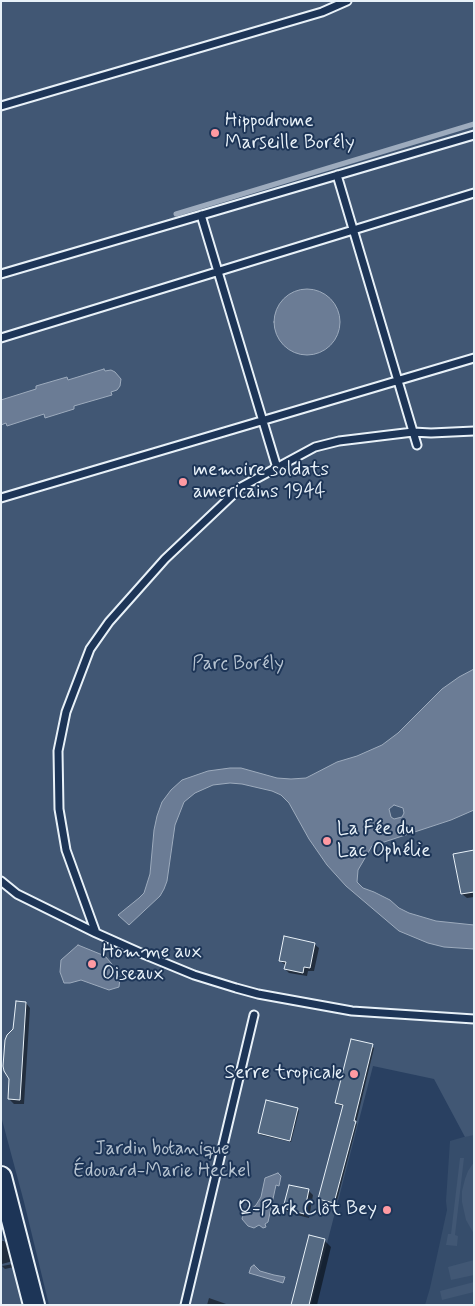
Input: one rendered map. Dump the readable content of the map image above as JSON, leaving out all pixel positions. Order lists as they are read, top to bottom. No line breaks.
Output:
{"parks":["Parc Borély","Jardin botanique Édouard-Marie Heckel"],"places":["Hippodrome Marseille Borély","memoire soldats americains 1944","La Fée du Lac Ophélie","Homme aux Oiseaux","Serre tropicale","Q-Park Clôt Bey"]}
